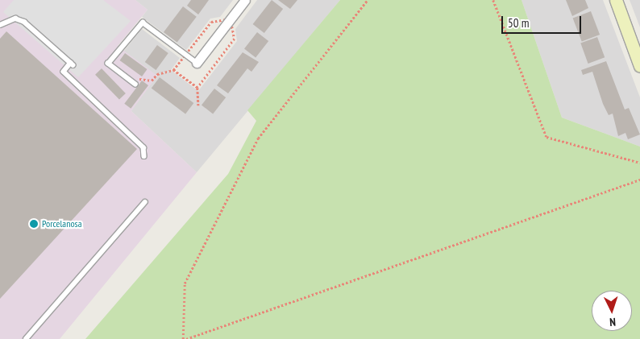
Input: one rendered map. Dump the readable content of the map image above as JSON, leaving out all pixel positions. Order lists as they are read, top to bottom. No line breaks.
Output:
{"places":["Porcelanosa"],"scale_bar":"50 m","north":"bottom"}
